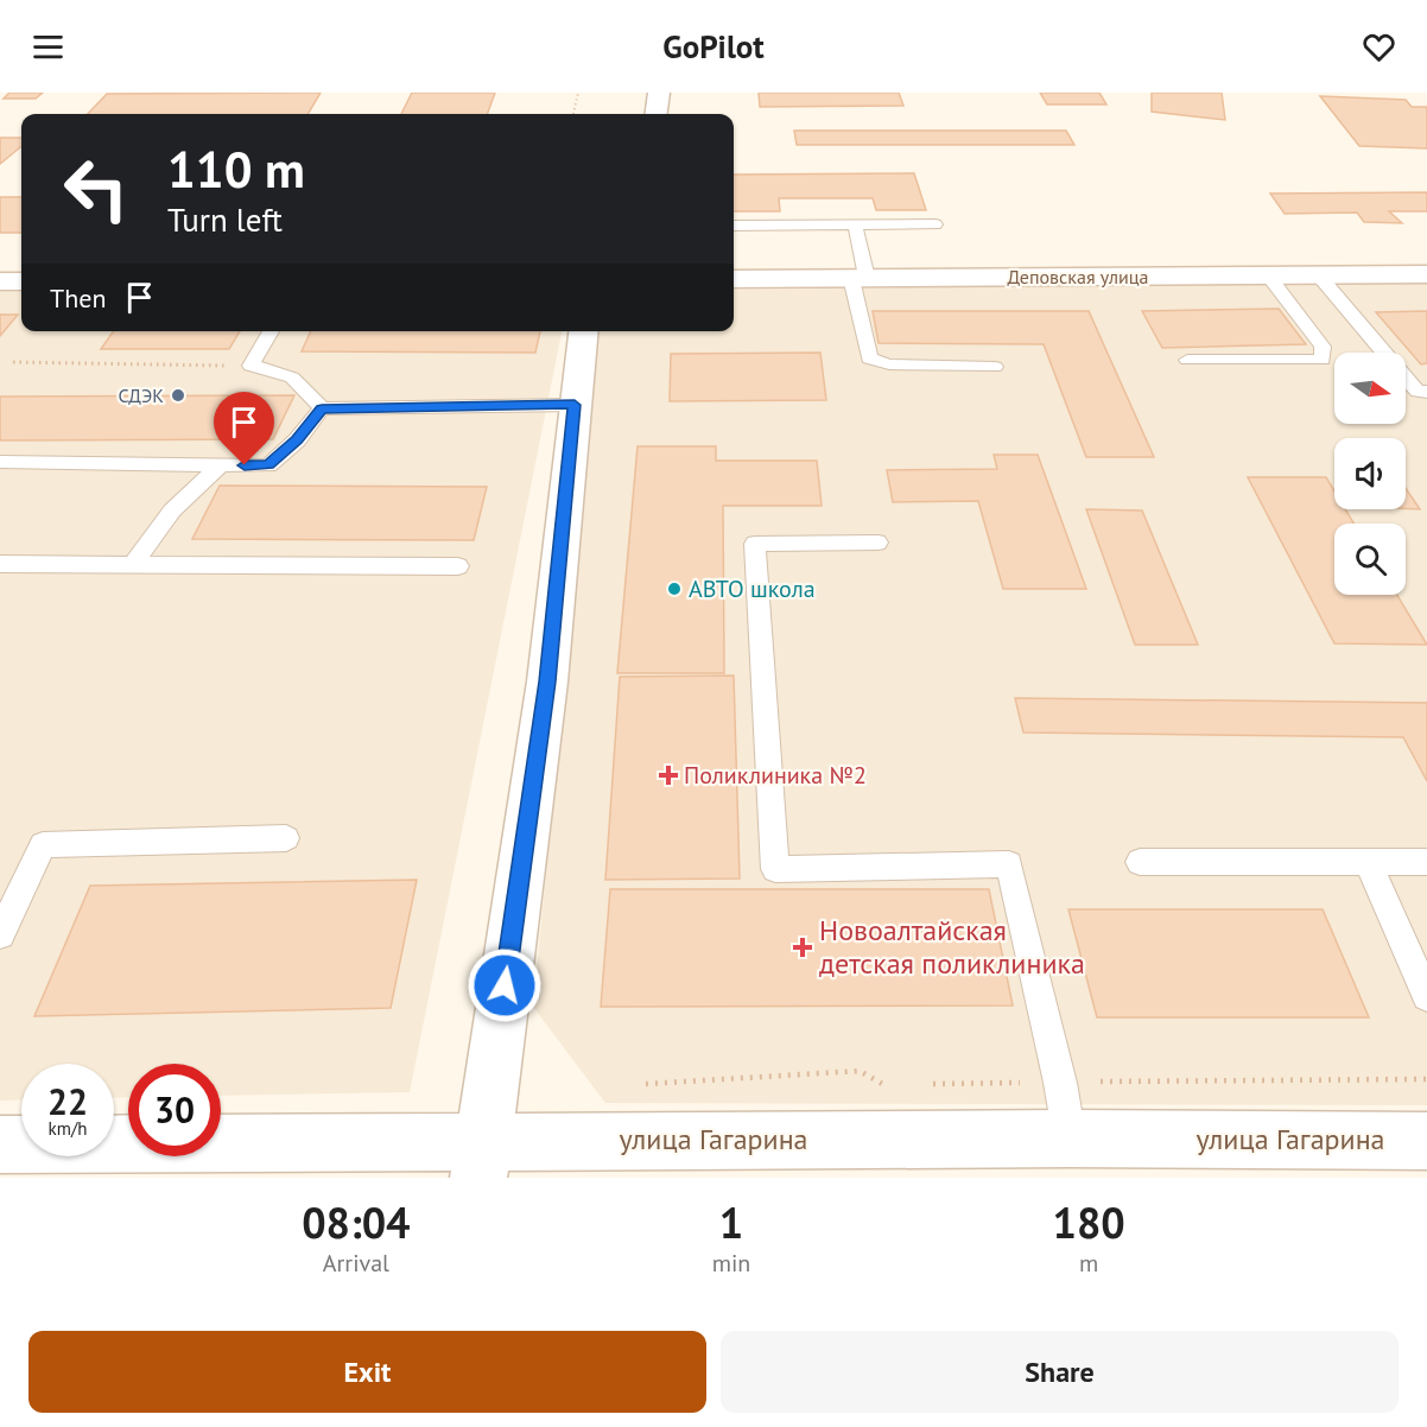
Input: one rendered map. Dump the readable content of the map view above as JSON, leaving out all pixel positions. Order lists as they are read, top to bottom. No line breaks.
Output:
{"streets":{"street":["Деповская улица","улица Гагарина"]},"places":{"other":["СДЭК","АВТО школа"],"health":["Поликлиника №2","Новоалтайская детская поликлиника"]},"north":"right","page":{"header":"GoPilot","turn":["110 m","Turn left"],"then":"Then","speed":"22 km/h","limit":"30","eta":["08:04","Arrival","1","min","180","m"],"buttons":["Exit","Share"]}}
